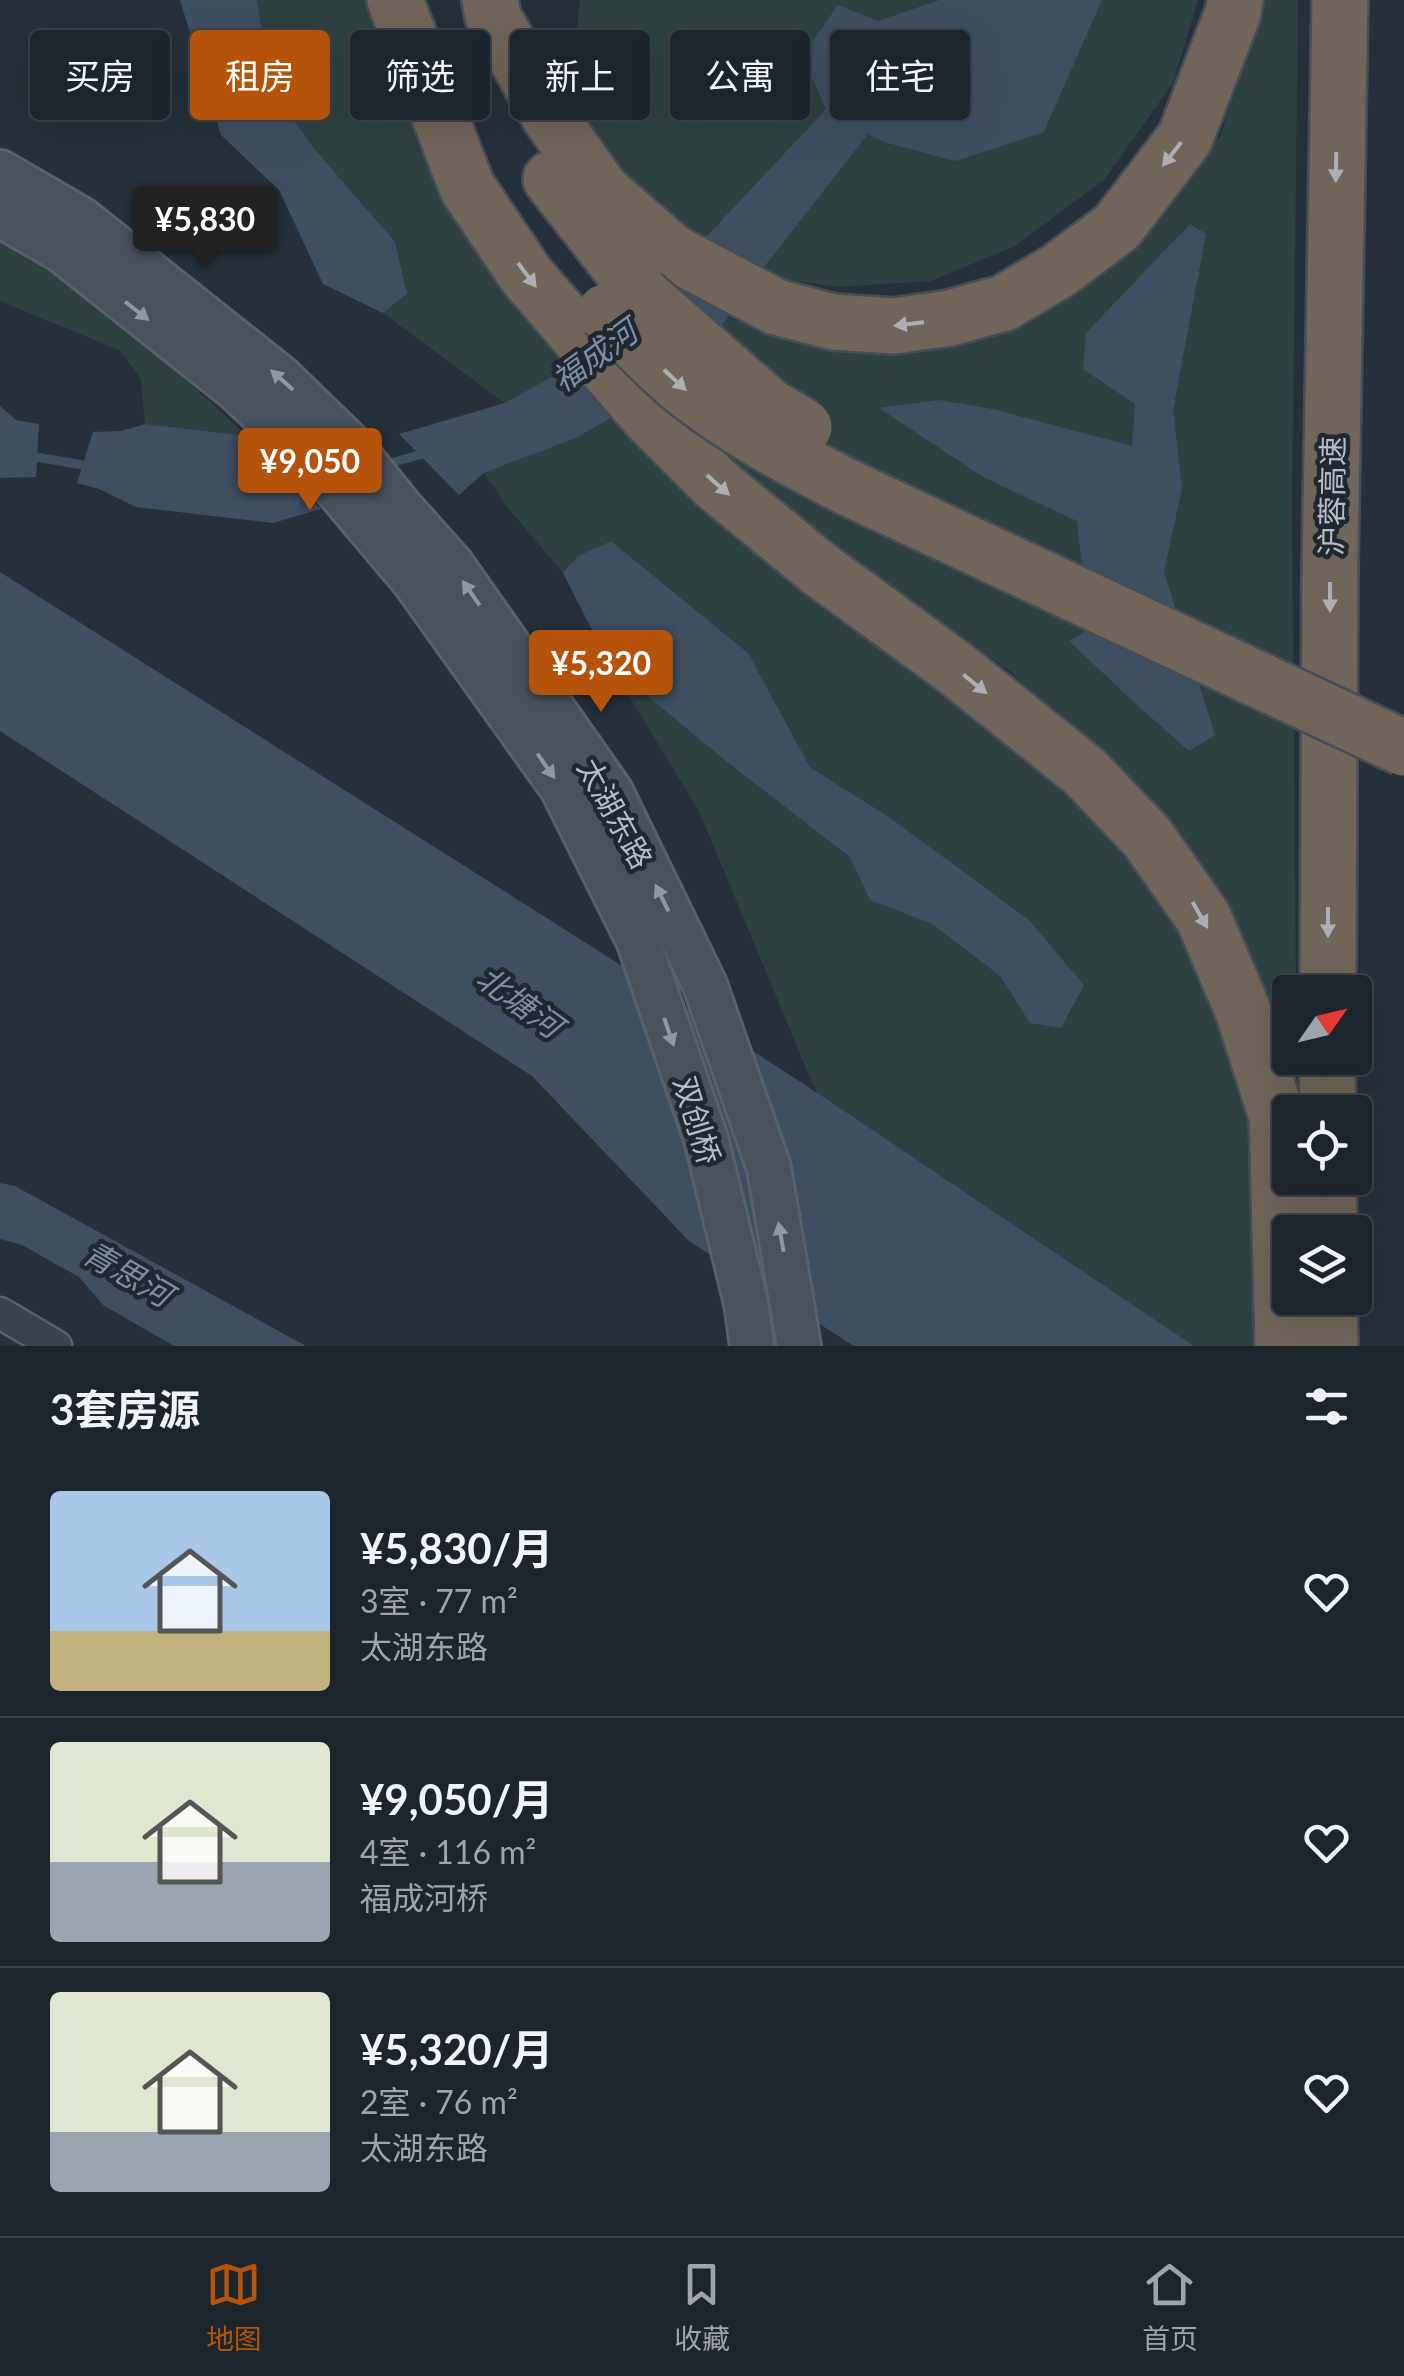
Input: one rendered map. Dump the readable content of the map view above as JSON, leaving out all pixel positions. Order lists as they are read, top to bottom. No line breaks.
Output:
{"streets":{"highway":["沪蓉高速"],"main road":["太湖东路","双创桥"]},"crossings":[["太湖东路","双创桥"]],"one_way":["沪蓉高速"],"water":["福成河","北塘河","青思河"],"north":"top right","page":{"chip":["买房","租房","筛选","新上","公寓","住宅"],"price":["¥5,830","¥9,050","¥5,320"],"heading":"3套房源","list":[{"name":"¥5,830/月","note":"3室 · 77 m² · 太湖东路"},{"name":"¥9,050/月","note":"4室 · 116 m² · 福成河桥"},{"name":"¥5,320/月","note":"2室 · 76 m² · 太湖东路"}],"tabs":["地图","收藏","首页"]}}
